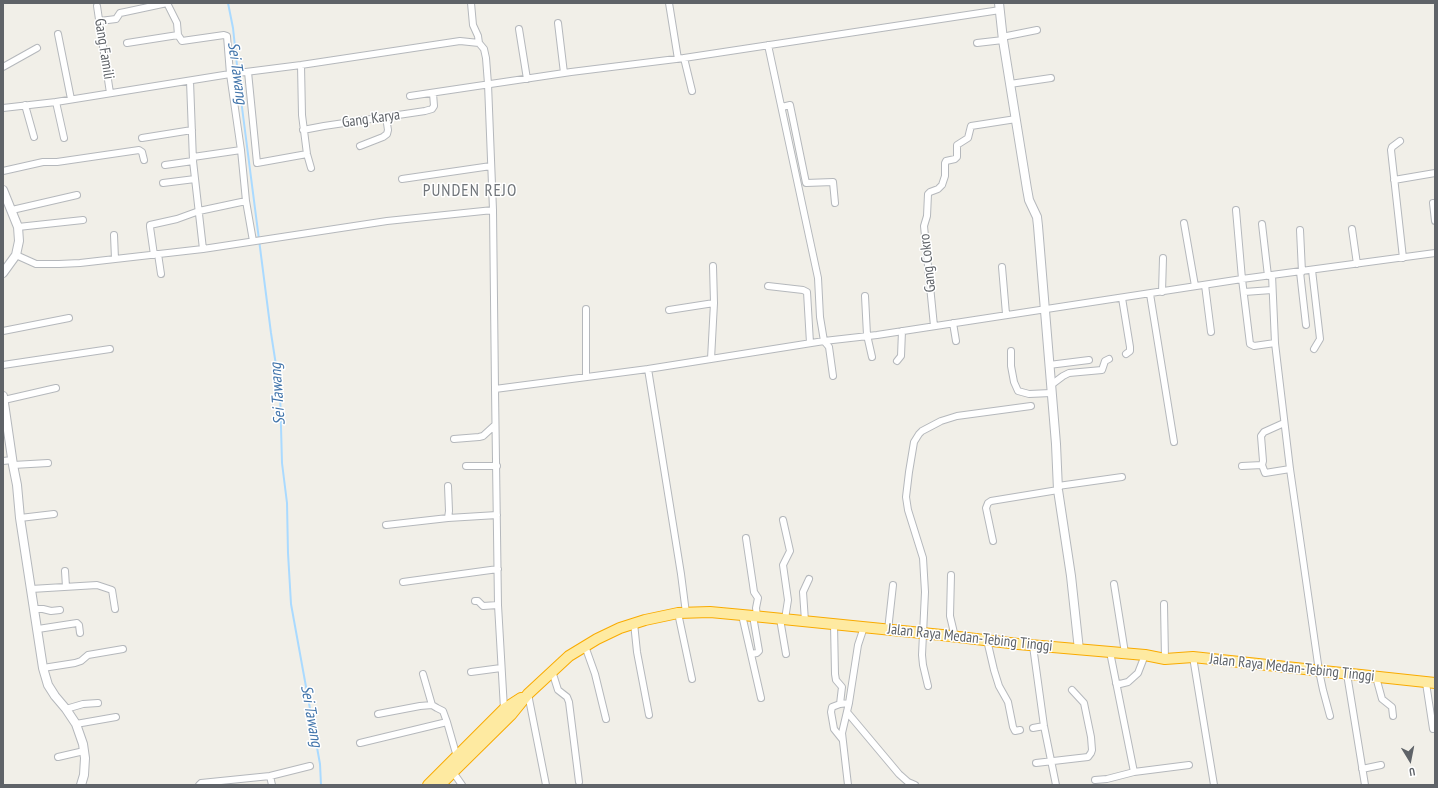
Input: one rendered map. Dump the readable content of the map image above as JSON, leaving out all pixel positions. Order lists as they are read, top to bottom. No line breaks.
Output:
{"streets":{"highway":["Jalan Raya Medan-Tebing Tinggi"],"street":["Gang Famili","Gang Karya","Gang Cokro"]},"districts":["PUNDEN REJO"],"water":["Sei Tawang"],"north":"bottom"}
